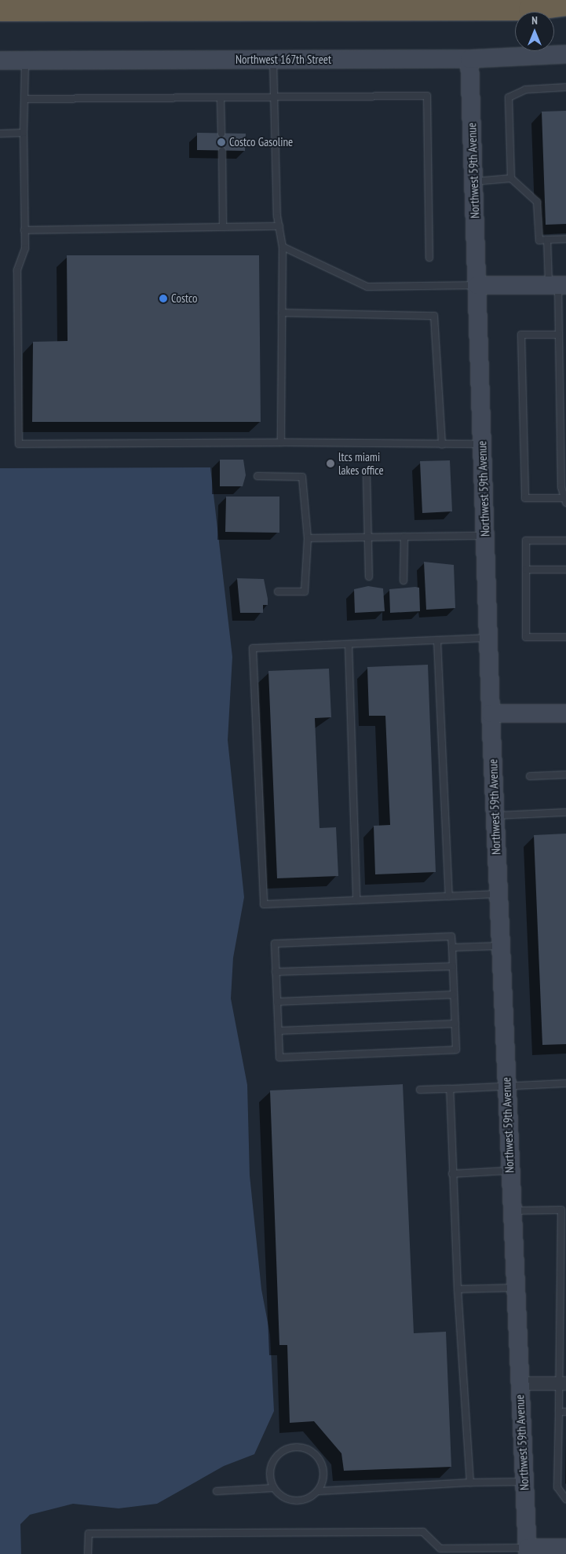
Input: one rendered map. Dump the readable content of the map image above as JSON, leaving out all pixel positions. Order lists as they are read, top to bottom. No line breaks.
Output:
{"streets":{"street":["Northwest 167th Street","Northwest 59th Avenue"]},"crossings":[["Northwest 167th Street","Northwest 59th Avenue"]],"places":["Costco Gasoline","Costco","ltcs miami lakes office"],"north":"top"}
